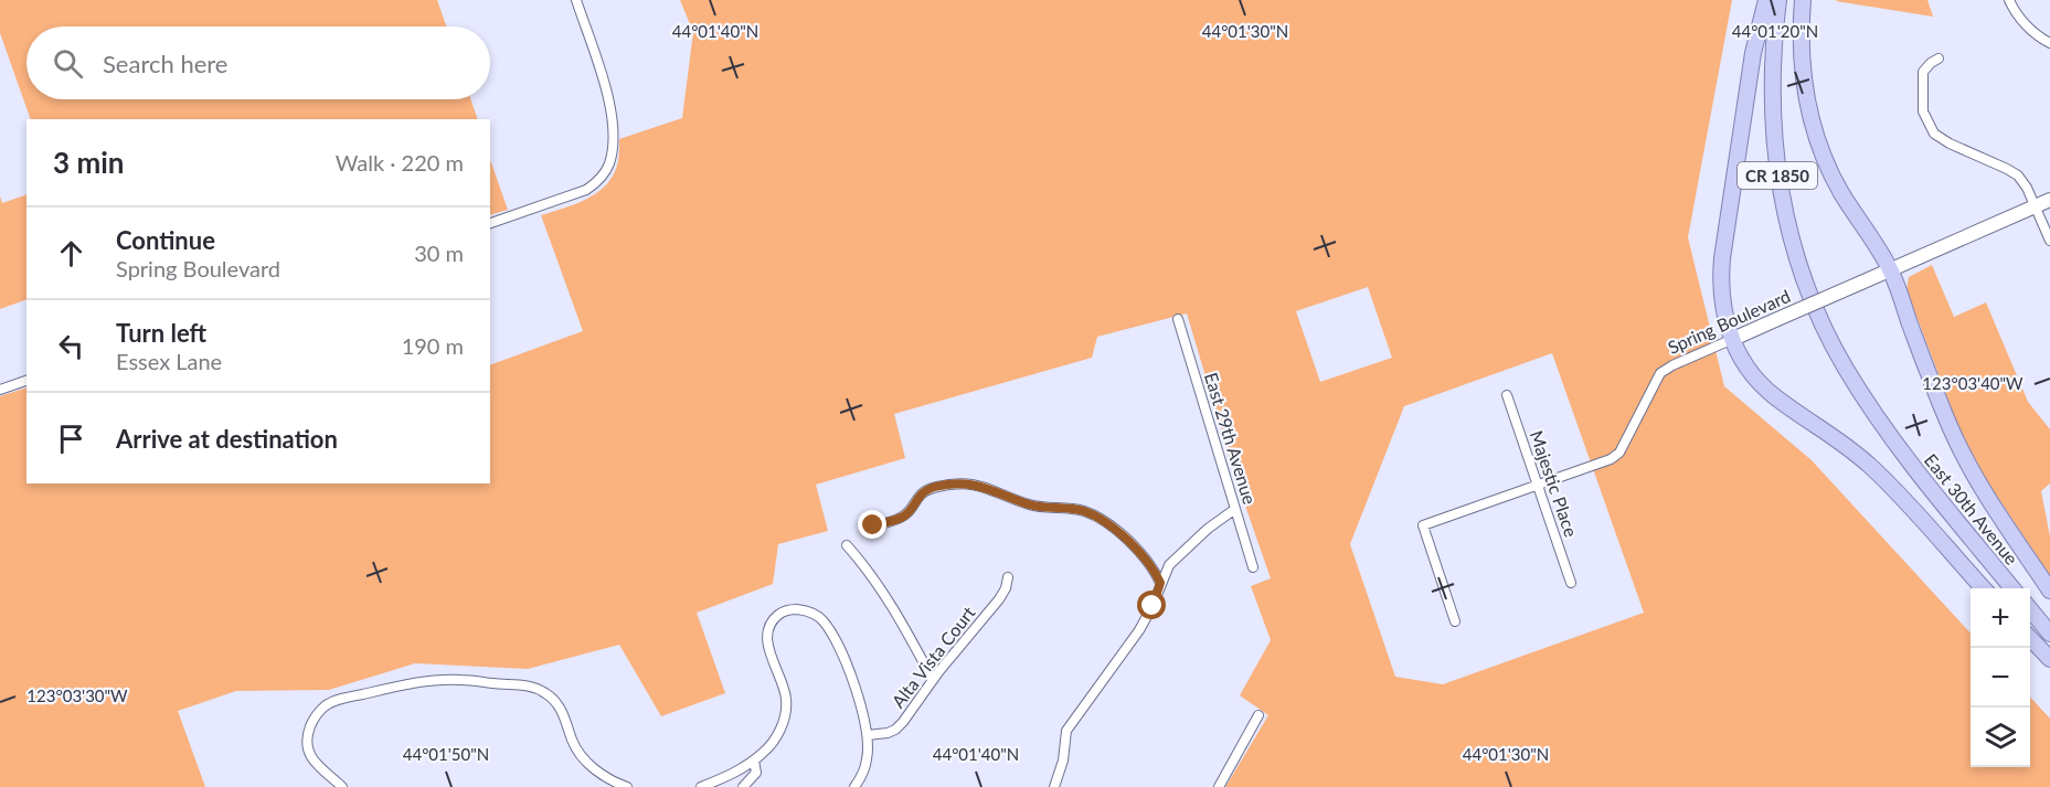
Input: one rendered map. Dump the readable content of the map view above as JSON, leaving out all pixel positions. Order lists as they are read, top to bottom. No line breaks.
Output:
{"streets":{"main road":["CR 1850","East 30th Avenue"],"street":["Spring Boulevard","East 29th Avenue","Majestic Place","Alta Vista Court"]},"crossings":[["Spring Boulevard","Majestic Place"]],"page":{"search":"Search here","heading":["3 min","Walk · 220 m"],"list":[["Continue","Spring Boulevard","30 m"],["Turn left","Essex Lane","190 m"],"Arrive at destination"],"map_buttons":["+","−"]},"coordinates":["44°01'20\"N","44°01'40\"N","44°01'30\"N","123°03'40\"W","123°03'30\"W","44°01'50\"N"]}
